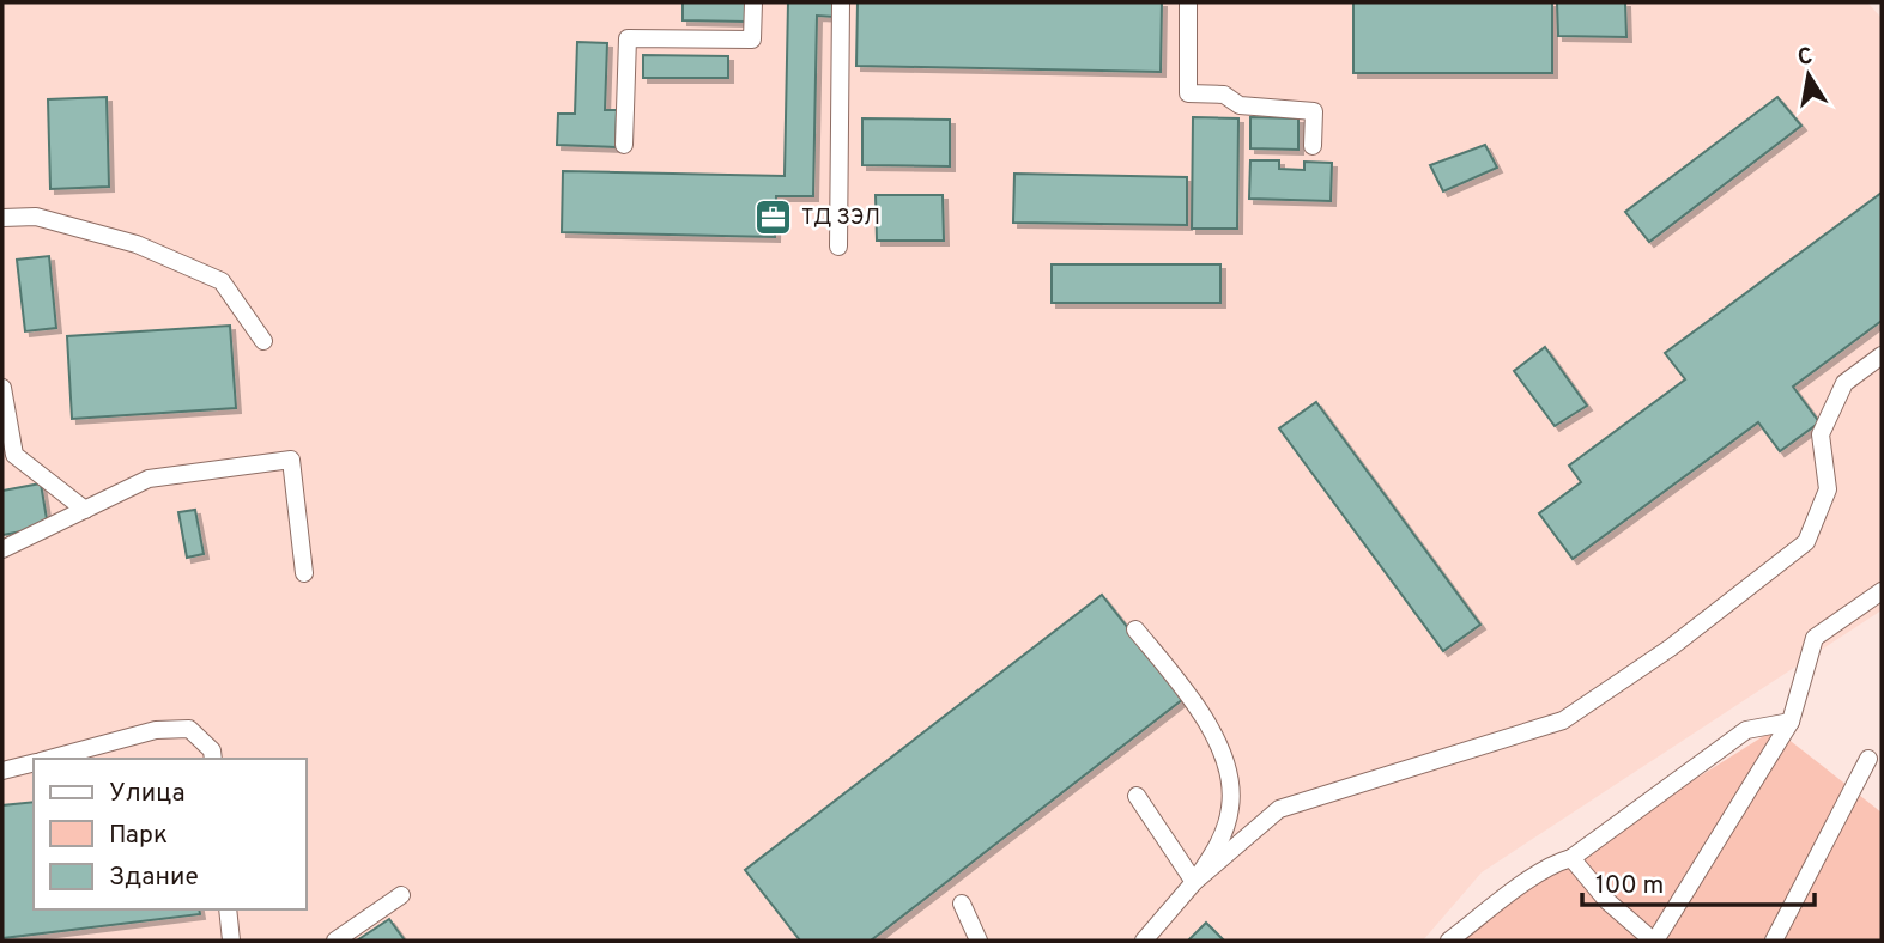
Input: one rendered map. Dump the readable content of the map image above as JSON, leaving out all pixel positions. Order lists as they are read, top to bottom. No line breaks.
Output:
{"places":{"office":["ТД ЗЭЛ"]},"legend":["Улица","Парк","Здание"],"scale_bar":"100 m","north":"top"}
